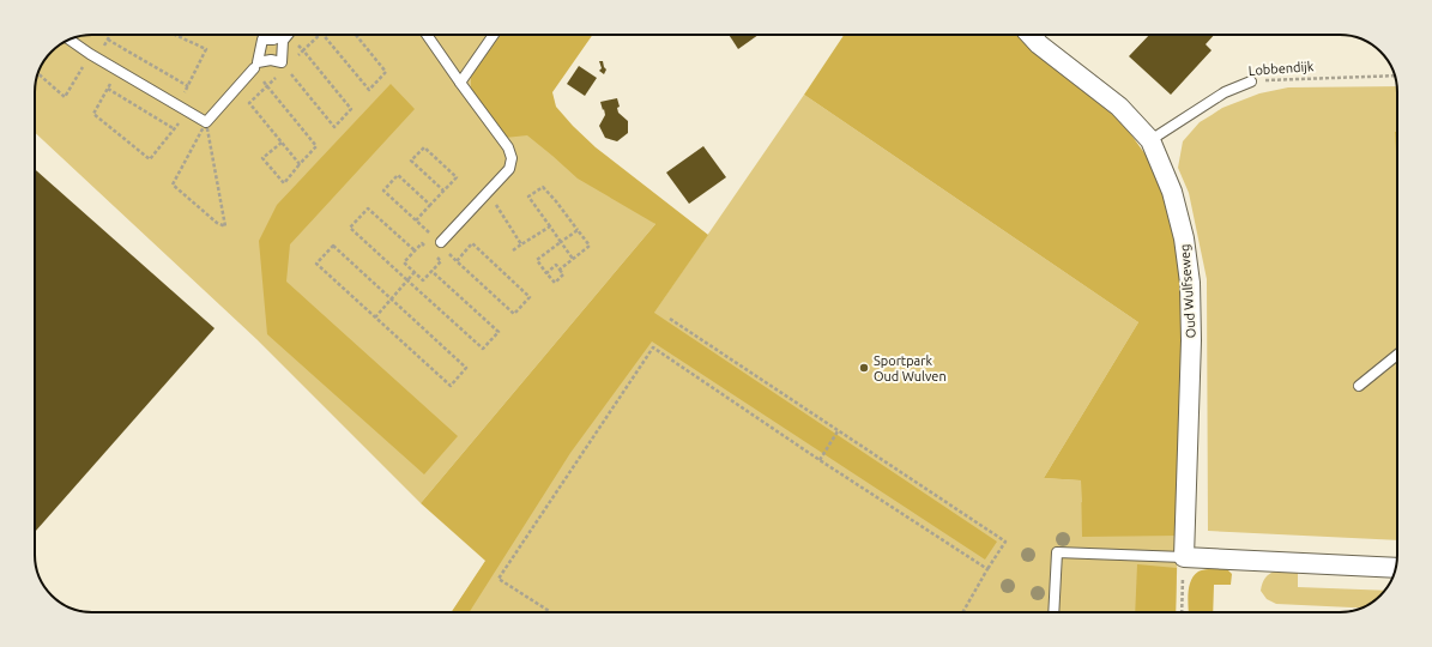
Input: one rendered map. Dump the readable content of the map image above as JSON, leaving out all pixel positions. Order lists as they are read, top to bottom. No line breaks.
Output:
{"streets":{"street":["Oud Wulfseweg"],"lane":["Lobbendijk"]},"crossings":[["Lobbendijk","Oud Wulfseweg"]],"places":["Sportpark Oud Wulven"]}
